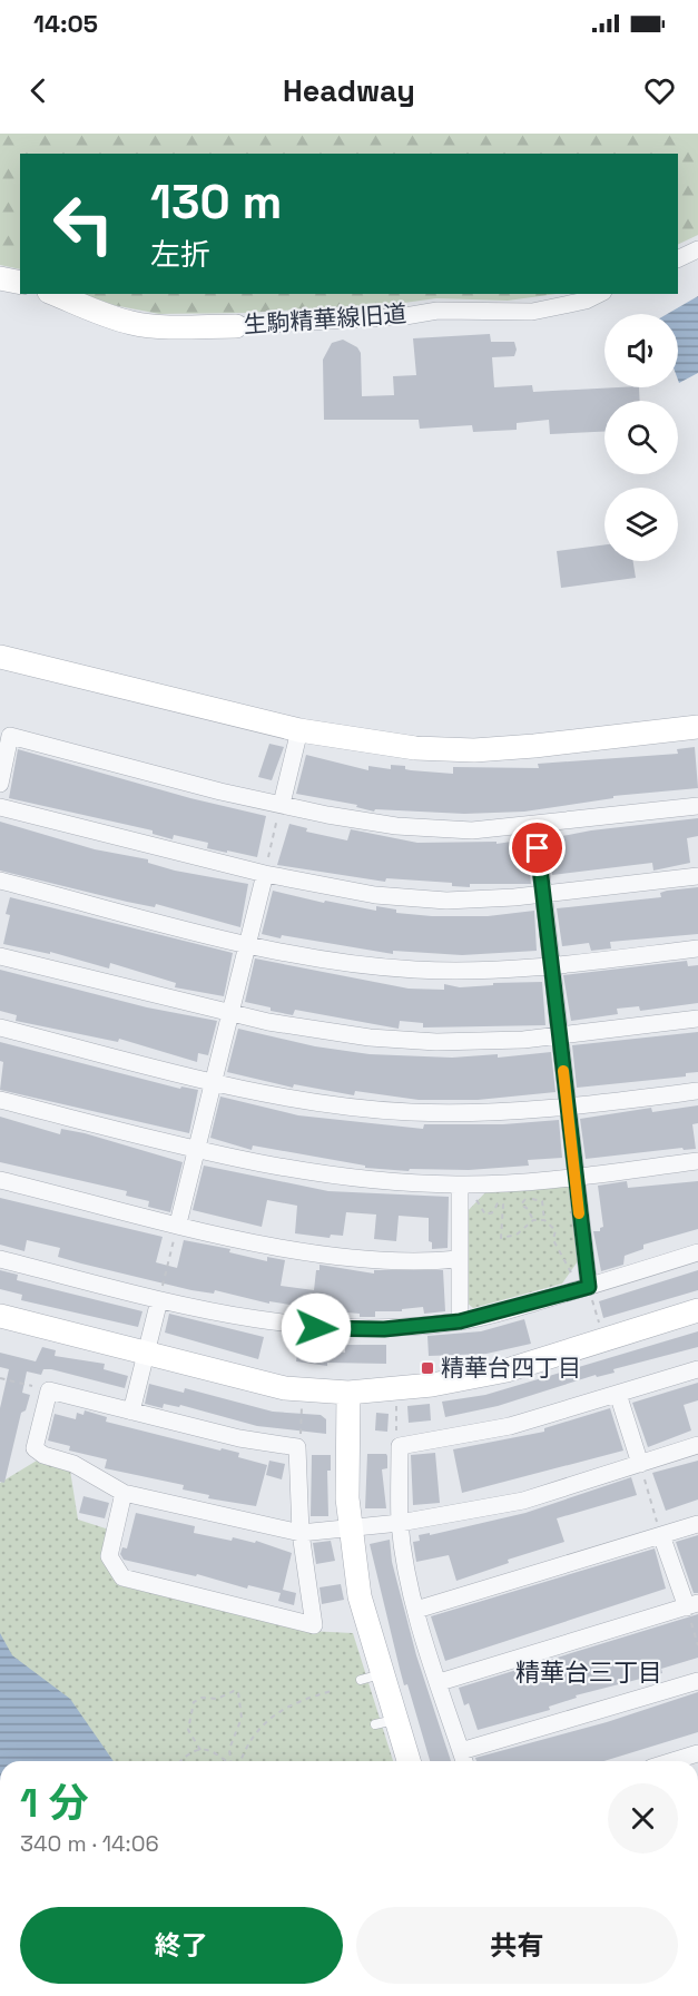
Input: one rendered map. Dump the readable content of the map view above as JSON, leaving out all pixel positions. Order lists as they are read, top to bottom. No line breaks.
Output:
{"streets":{"street":["生駒精華線旧道"]},"districts":["精華台三丁目"],"places":{"transit":["精華台四丁目"]},"page":{"status":"14:05","header":"Headway","turn":["130 m","左折"],"heading":["1 分","340 m · 14:06"],"buttons":["終了","共有"]}}
